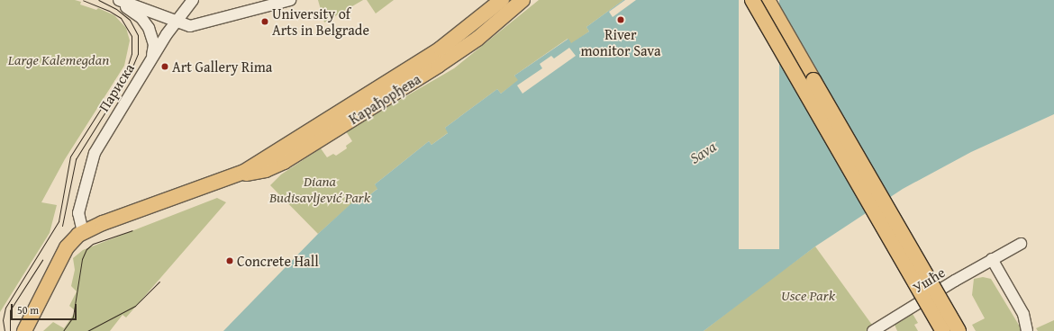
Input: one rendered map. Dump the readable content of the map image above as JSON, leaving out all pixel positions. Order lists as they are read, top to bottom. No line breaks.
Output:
{"streets":{"main road":["Карађорђева"],"street":["Париска","Ушће"]},"crossings":[["Париска","Карађорђева"]],"water":["Sava"],"parks":["Large Kalemegdan","Diana Budisavljević Park","Usce Park"],"places":["River monitor Sava","University of Arts in Belgrade","Art Gallery Rima","Concrete Hall"],"scale_bar":"50 m"}
